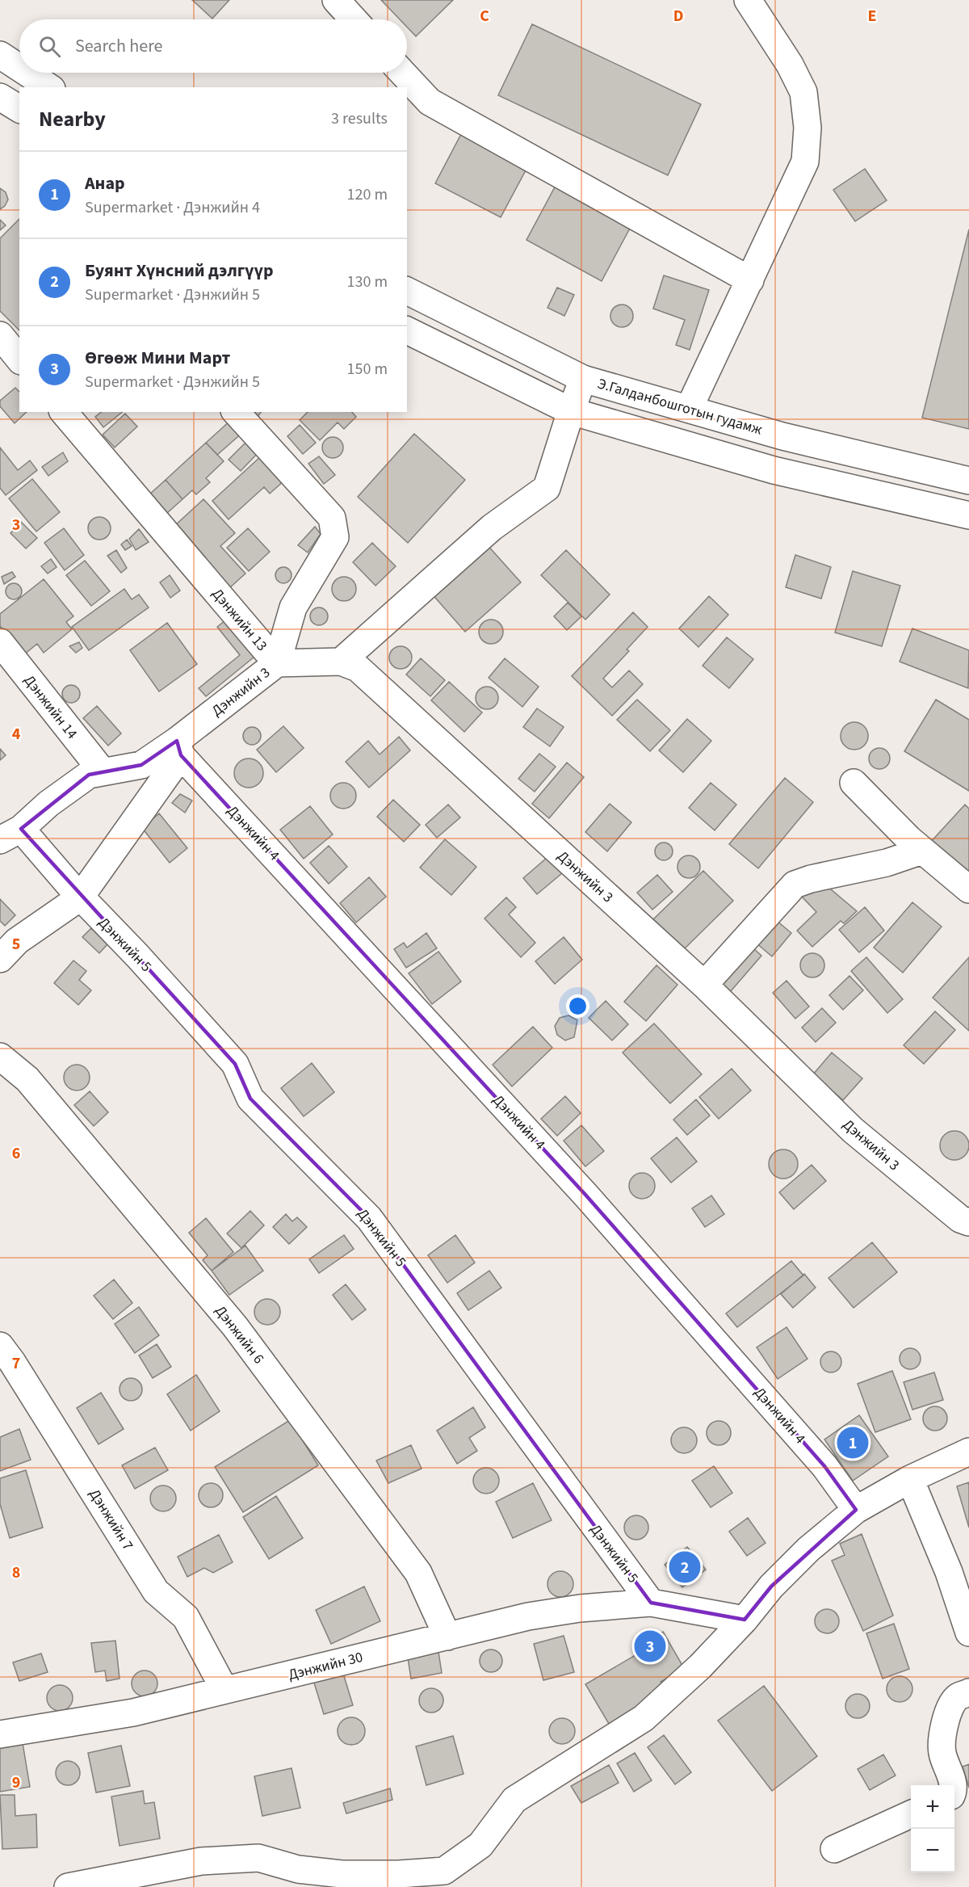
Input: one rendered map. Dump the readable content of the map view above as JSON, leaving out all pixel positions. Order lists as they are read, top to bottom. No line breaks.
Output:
{"streets":{"street":["Э.Галданбошготын гудамж","Дэнжийн 13","Дэнжийн 3","Дэнжийн 14","Дэнжийн 4","Дэнжийн 5","Дэнжийн 6","Дэнжийн 7","Дэнжийн 30"]},"crossings":[["Дэнжийн 13","Дэнжийн 3"],["Дэнжийн 3","Дэнжийн 4"],["Дэнжийн 5","Дэнжийн 30"],["Дэнжийн 6","Дэнжийн 30"],["Дэнжийн 7","Дэнжийн 30"]],"page":{"search":"Search here","heading":["Nearby","3 results"],"list":[{"mark":"1","name":"Анар","note":"Supermarket · Дэнжийн 4","value":"120 m"},{"mark":"2","name":"Буянт Хүнсний дэлгүүр","note":"Supermarket · Дэнжийн 5","value":"130 m"},{"mark":"3","name":"Өгөөж Мини Март","note":"Supermarket · Дэнжийн 5","value":"150 m"}],"pins":["1","2","3"],"map_buttons":["+","−"]},"grid":{"columns":["C","D","E"],"rows":["3","4","5","6","7","8","9"]}}
